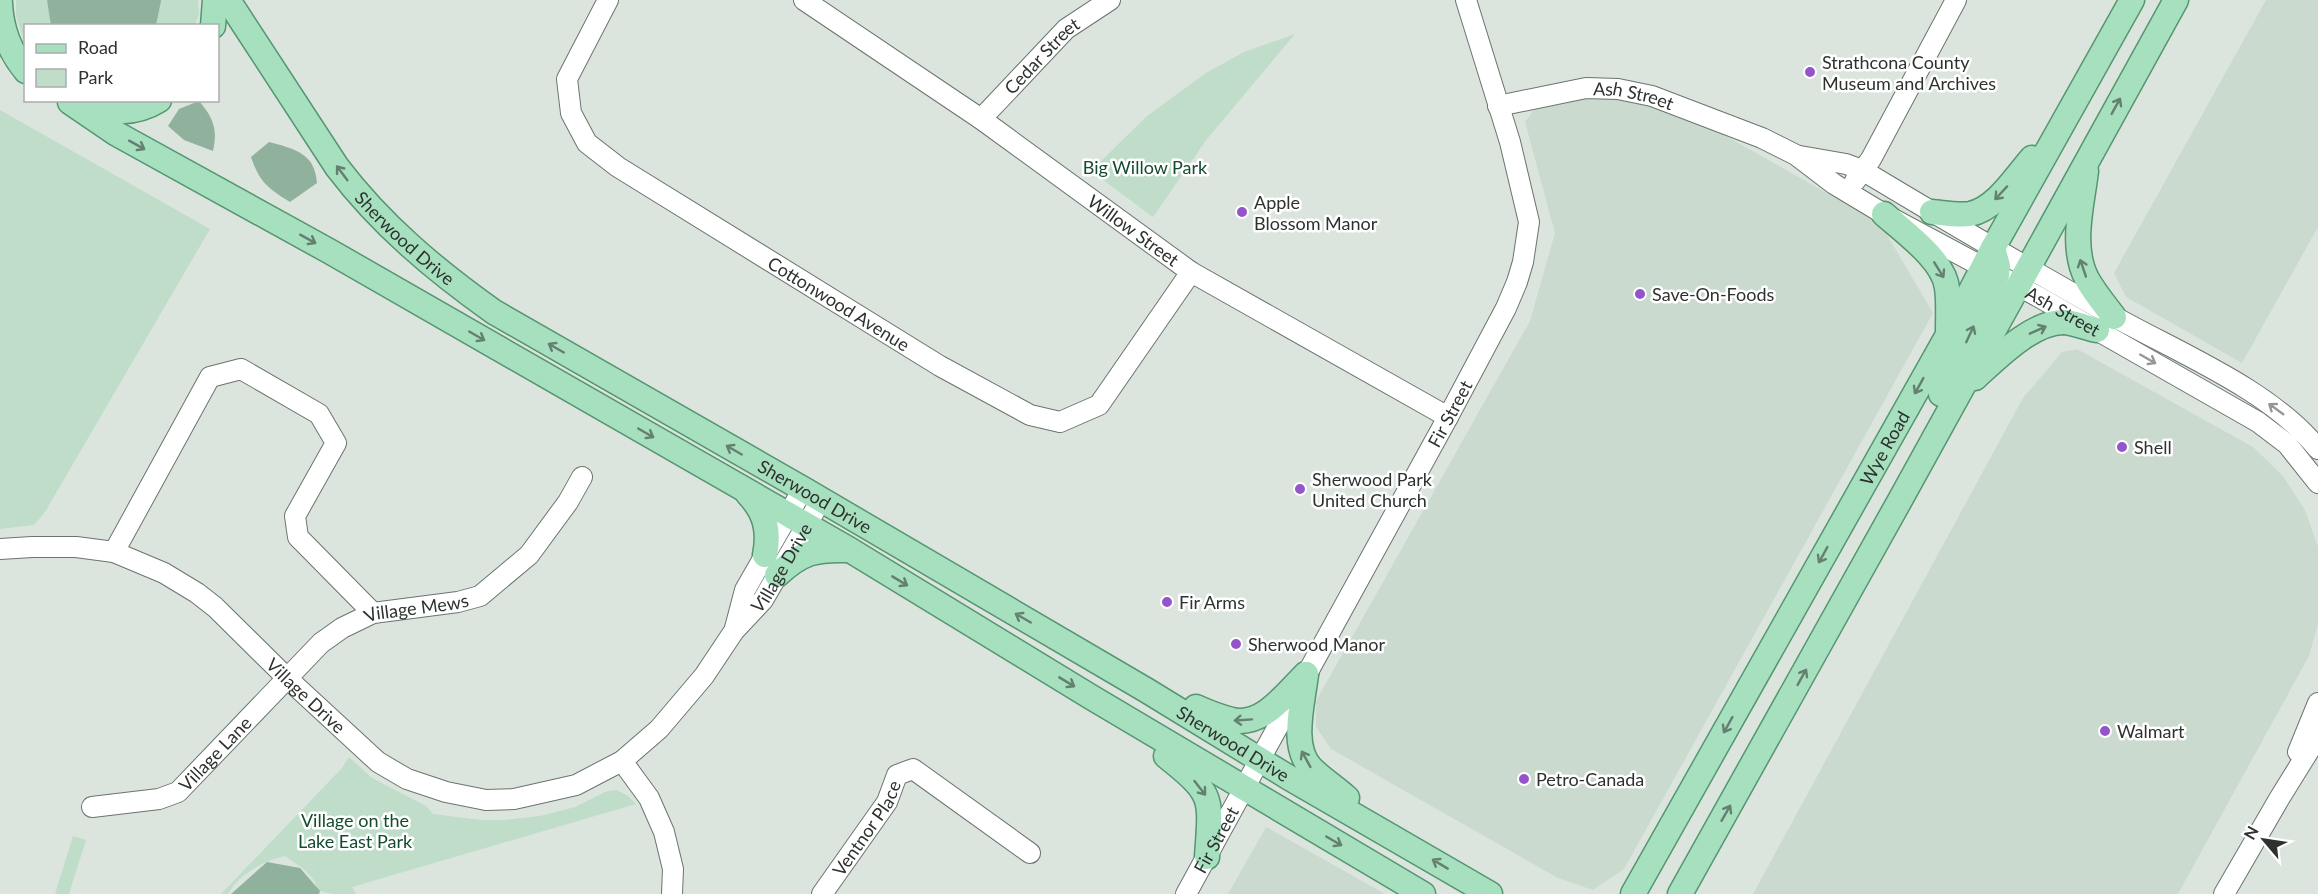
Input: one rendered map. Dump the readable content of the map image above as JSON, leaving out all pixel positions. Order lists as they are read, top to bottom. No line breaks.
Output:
{"streets":{"main road":["Sherwood Drive","Wye Road"],"street":["Cedar Street","Ash Street","Willow Street","Cottonwood Avenue","Fir Street","Village Drive","Village Mews","Village Lane","Ventnor Place"]},"crossings":[["Cedar Street","Willow Street"],["Ash Street","Fir Street"],["Ash Street","Wye Road"],["Willow Street","Cottonwood Avenue"],["Willow Street","Fir Street"],["Sherwood Drive","Fir Street"],["Sherwood Drive","Village Drive"],["Village Drive","Village Mews"],["Village Drive","Village Lane"],["Village Mews","Village Lane"]],"parks":["Big Willow Park","Village on the Lake East Park"],"places":["Strathcona County Museum and Archives","Apple Blossom Manor","Save-On-Foods","Shell","Sherwood Park United Church","Fir Arms","Sherwood Manor","Walmart","Petro-Canada"],"legend":["Road","Park"],"north":"top left"}
